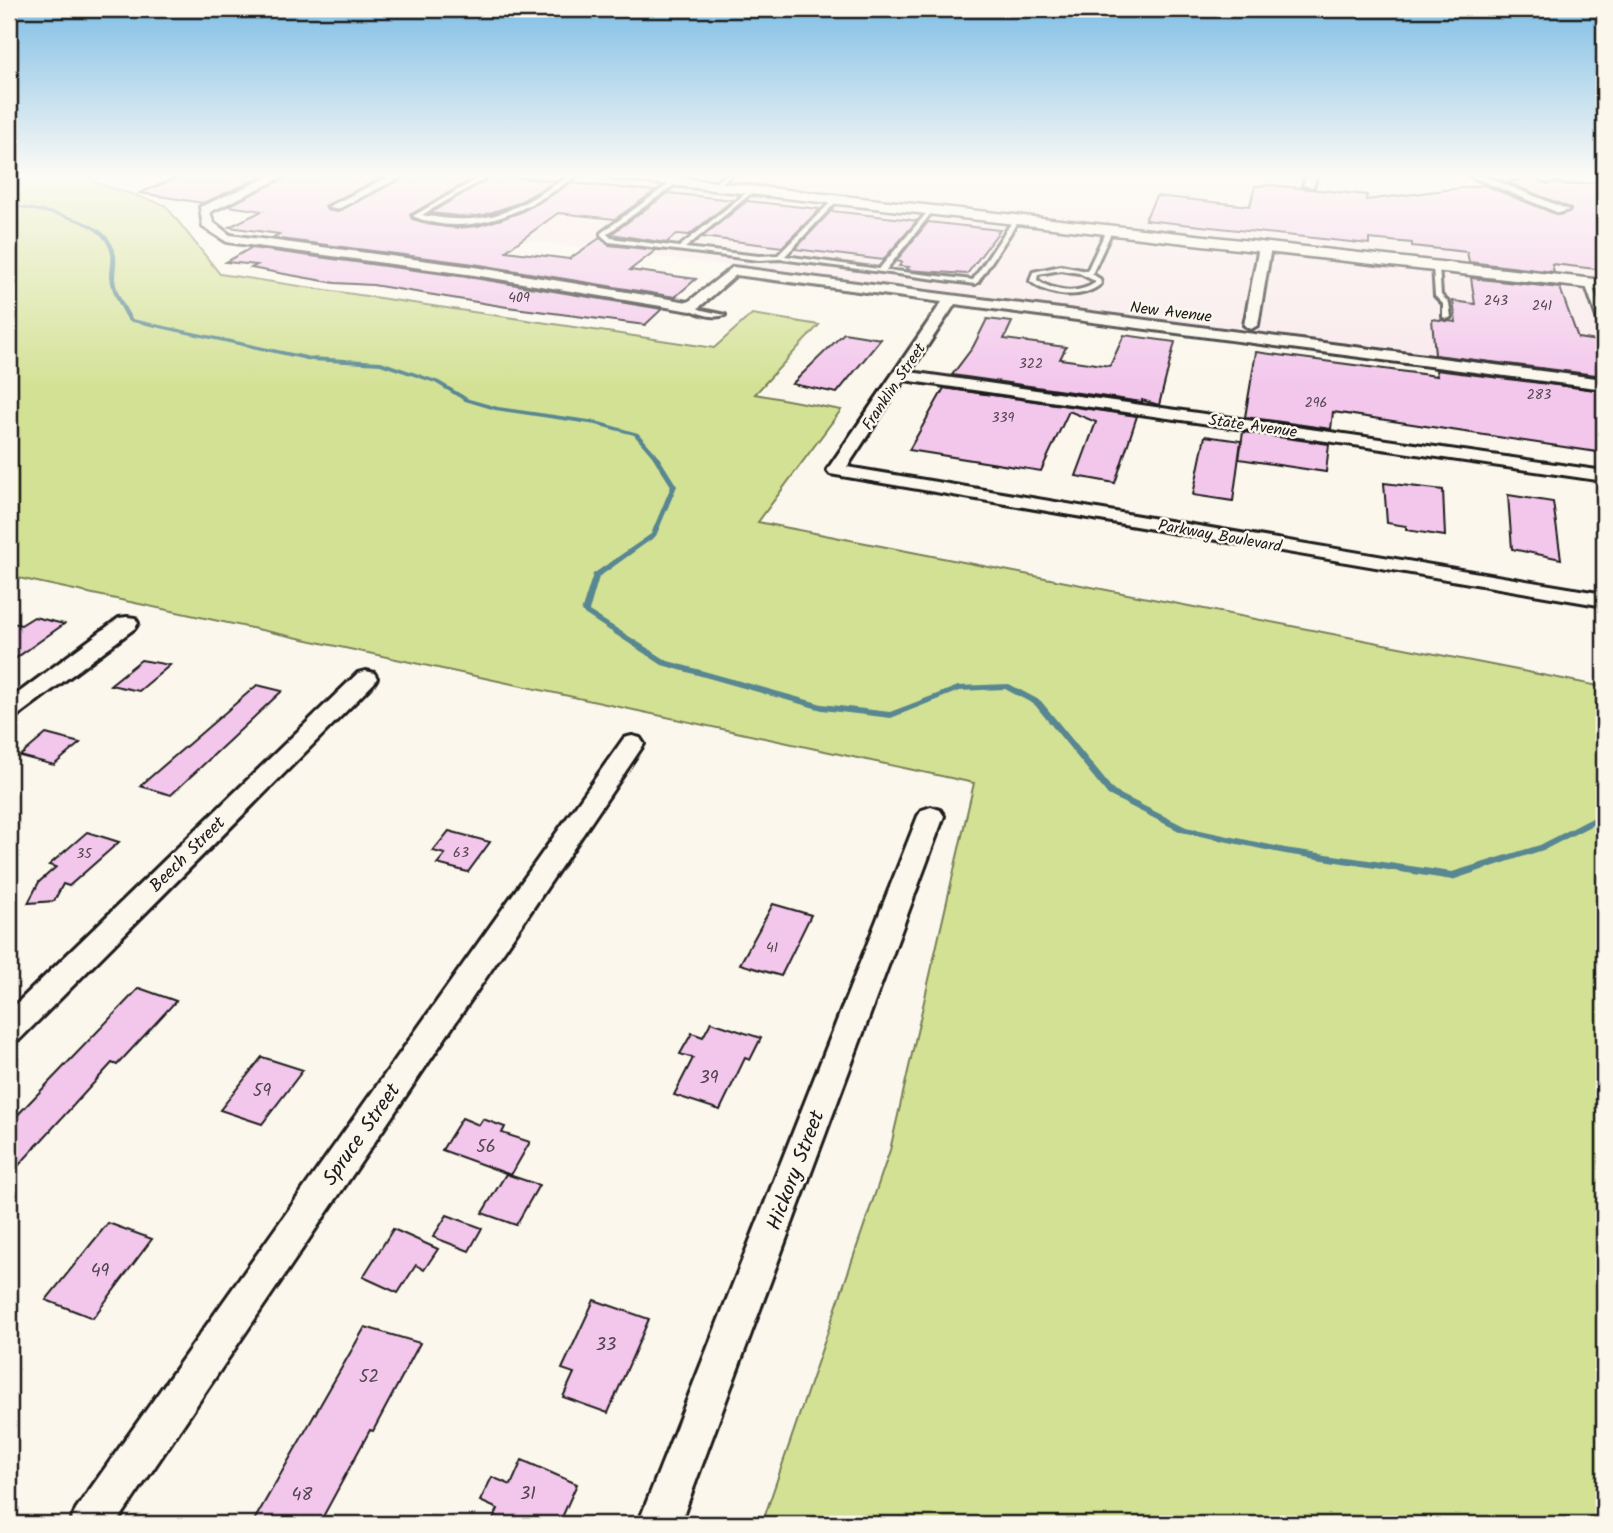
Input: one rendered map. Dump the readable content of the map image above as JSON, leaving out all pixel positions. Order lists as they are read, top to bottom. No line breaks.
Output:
{"streets":{"street":["New Avenue","Franklin Street","State Avenue","Parkway Boulevard","Beech Street","Spruce Street","Hickory Street"]},"crossings":[["New Avenue","Franklin Street"],["Franklin Street","State Avenue"],["Franklin Street","Parkway Boulevard"]],"house_numbers":["409","243","241","322","283","296","339","63","35","41","39","59","56","49","33","52","31","48"]}
